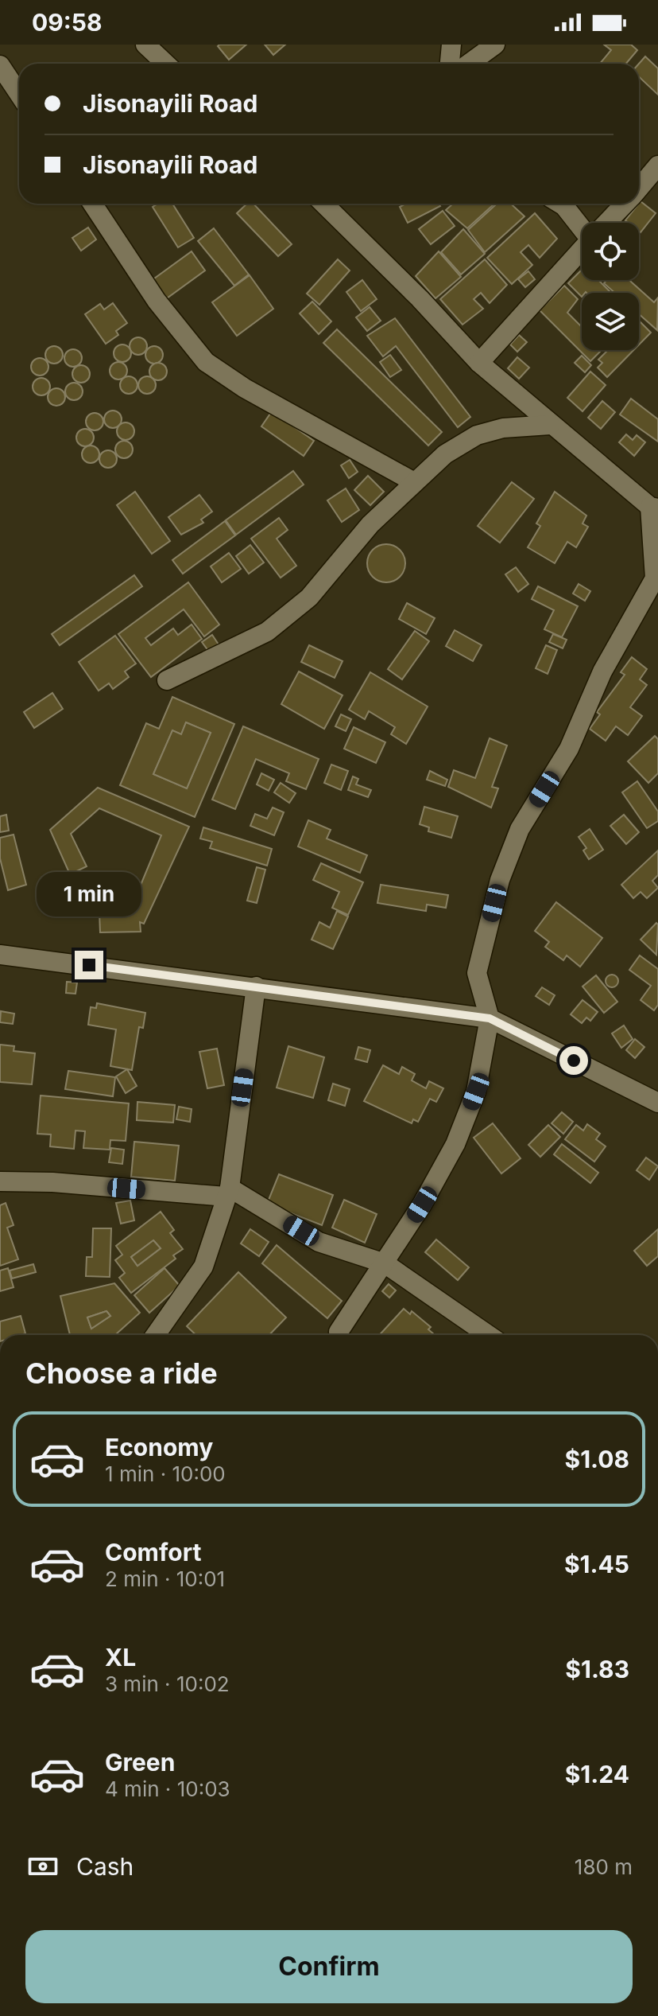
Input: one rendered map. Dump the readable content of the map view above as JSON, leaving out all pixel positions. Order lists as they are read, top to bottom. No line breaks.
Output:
{"page":{"status":"09:58","banner":["Jisonayili Road","Jisonayili Road"],"bubble":"1 min","heading":"Choose a ride","list":[{"name":"Economy","note":"1 min · 10:00","value":"$1.08"},{"name":"Comfort","note":"2 min · 10:01","value":"$1.45"},{"name":"XL","note":"3 min · 10:02","value":"$1.83"},{"name":"Green","note":"4 min · 10:03","value":"$1.24"}],"pay":["Cash","180 m"],"buttons":"Confirm"}}
